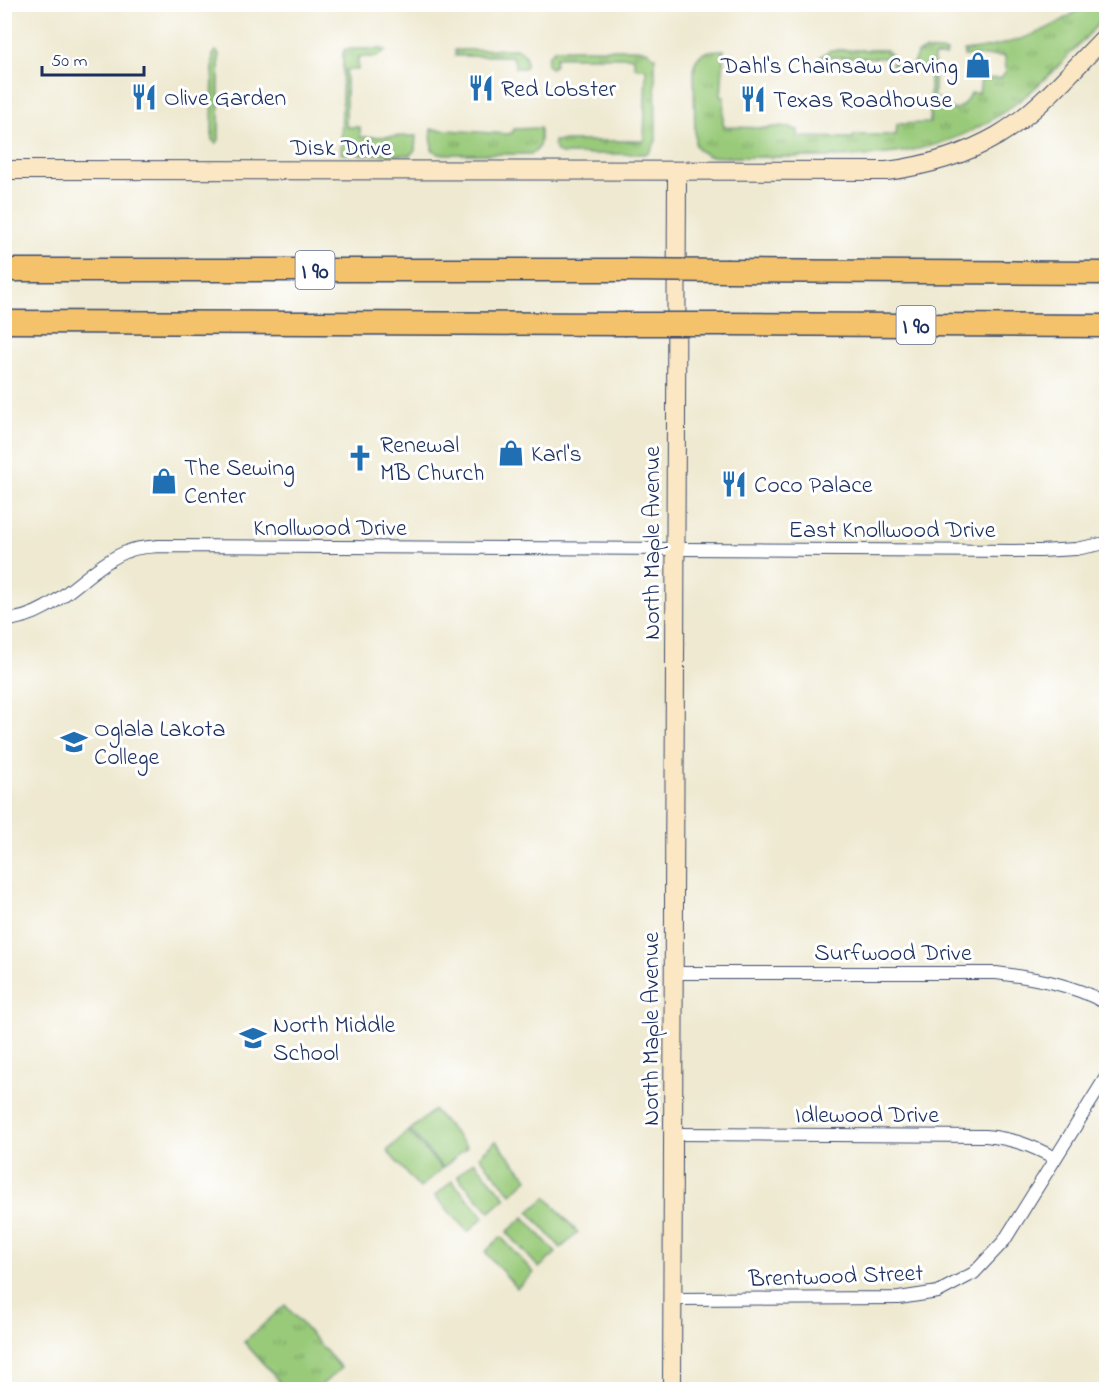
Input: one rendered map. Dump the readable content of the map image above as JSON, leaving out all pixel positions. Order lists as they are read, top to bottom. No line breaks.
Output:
{"streets":{"highway":["I 90"],"street":["Disk Drive","Knollwood Drive","East Knollwood Drive","North Maple Avenue","Surfwood Drive","Idlewood Drive","Brentwood Street"]},"crossings":[["Disk Drive","North Maple Avenue"],["Knollwood Drive","East Knollwood Drive"],["Knollwood Drive","North Maple Avenue"],["East Knollwood Drive","North Maple Avenue"],["North Maple Avenue","Surfwood Drive"],["North Maple Avenue","Idlewood Drive"],["North Maple Avenue","Brentwood Street"],["Idlewood Drive","Brentwood Street"]],"places":{"shop":["Dahl's Chainsaw Carving","Karl's","The Sewing Center"],"restaurant":["Red Lobster","Olive Garden","Texas Roadhouse","Coco Palace"],"church":["Renewal MB Church"],"school or university":["Oglala Lakota College","North Middle School"]},"scale_bar":"50 m"}
